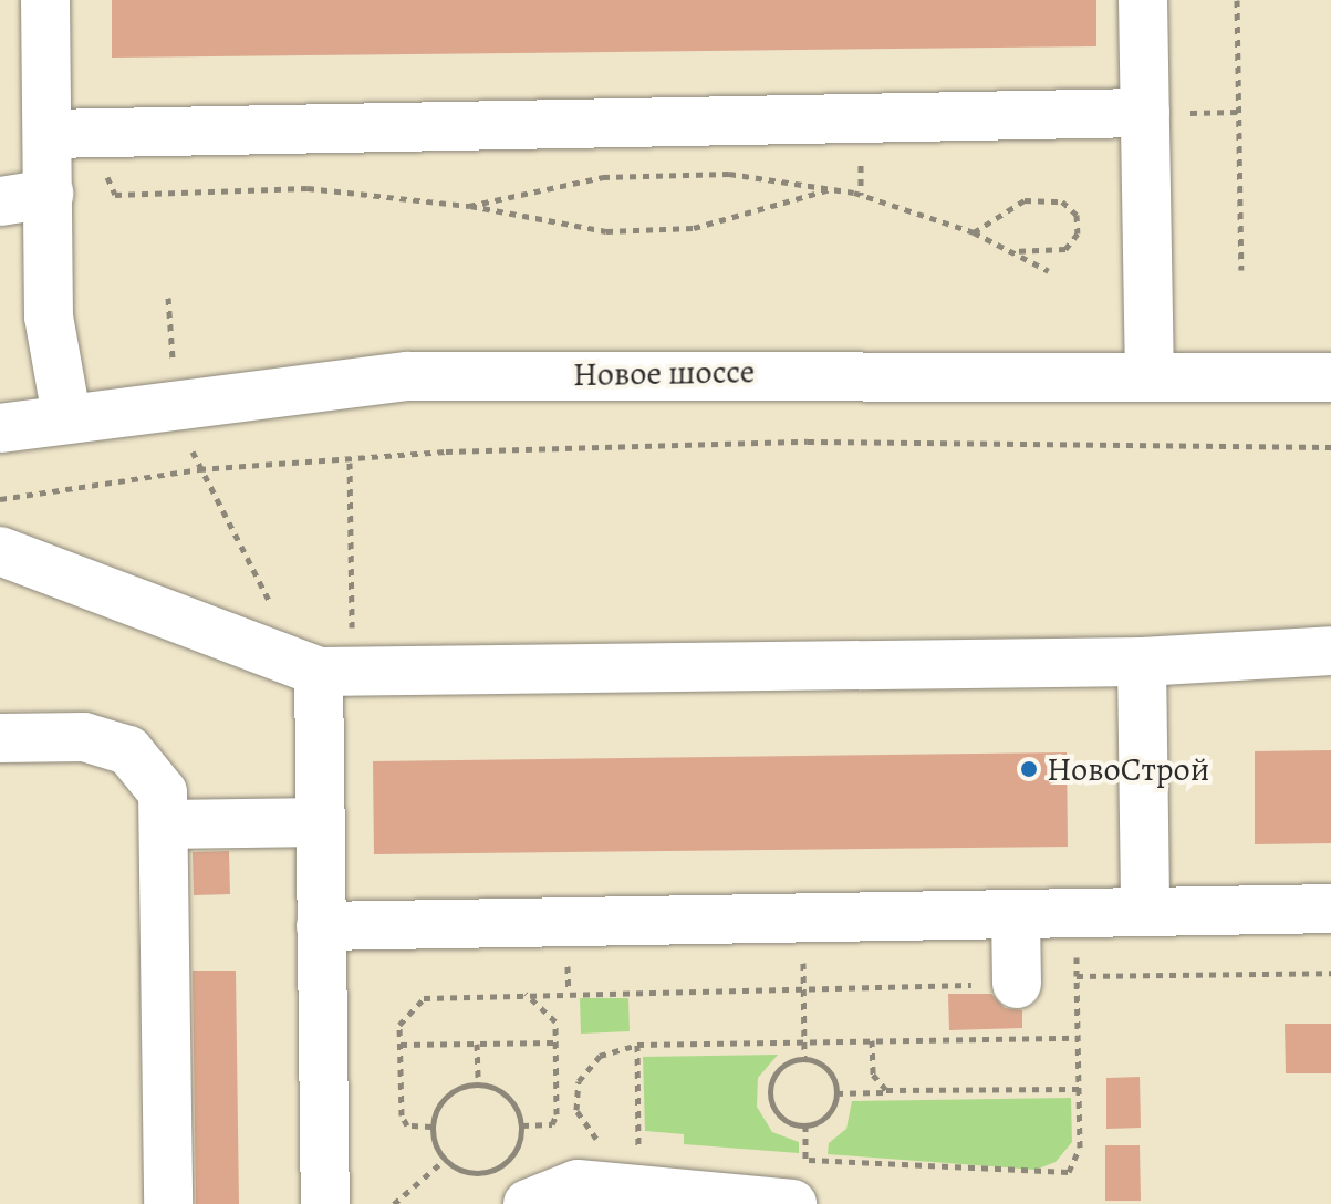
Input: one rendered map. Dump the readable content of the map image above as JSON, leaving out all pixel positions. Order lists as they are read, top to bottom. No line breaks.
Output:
{"streets":{"street":["Новое шоссе"]},"places":["НовоСтрой"]}
